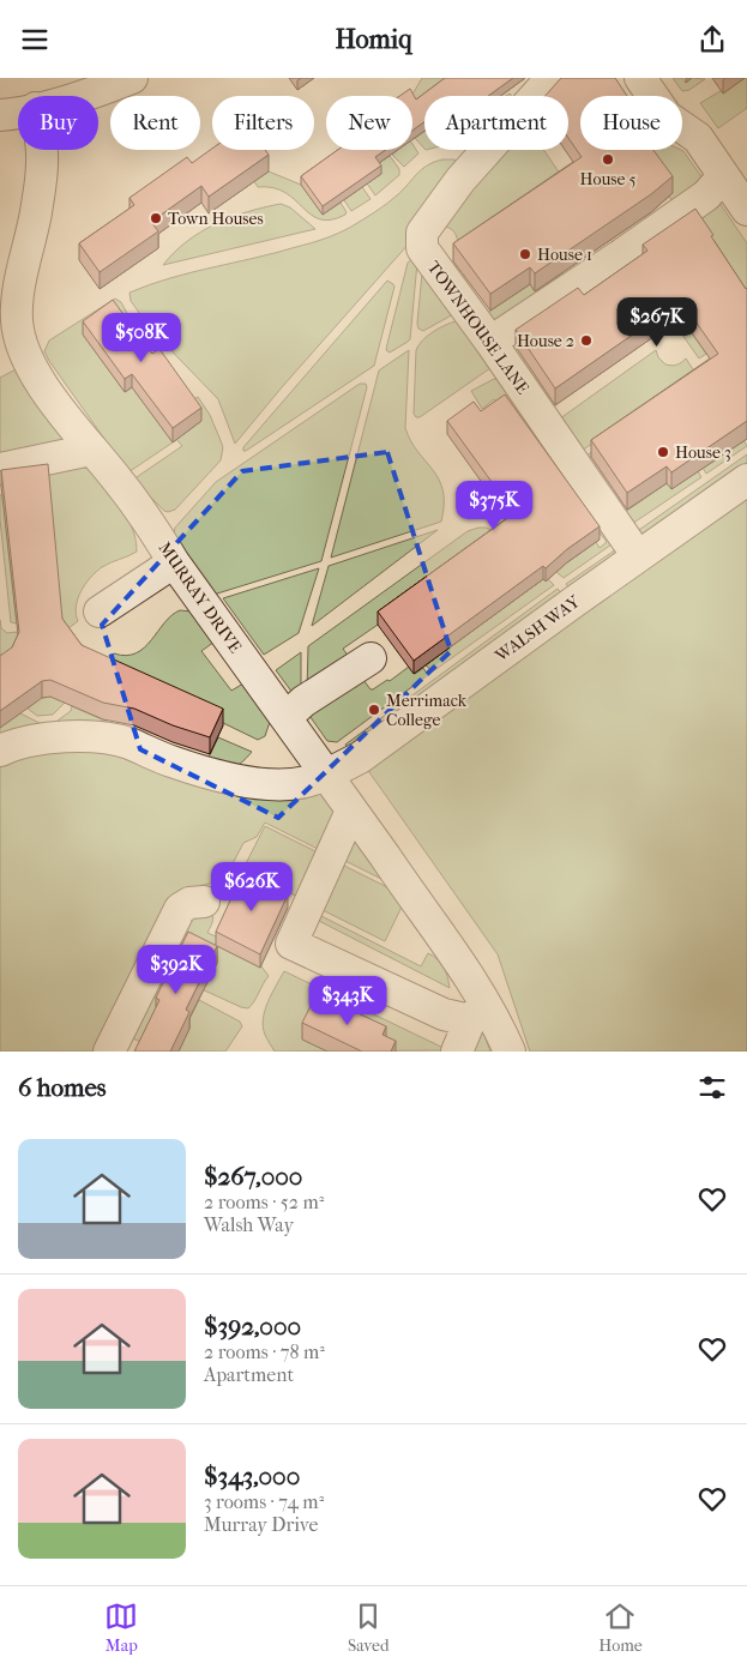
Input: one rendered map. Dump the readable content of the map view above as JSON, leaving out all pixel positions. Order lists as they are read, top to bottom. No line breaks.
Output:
{"streets":{"street":["TOWNHOUSE LANE","MURRAY DRIVE","WALSH WAY"]},"crossings":[["TOWNHOUSE LANE","WALSH WAY"],["MURRAY DRIVE","WALSH WAY"]],"places":["House 5","Town Houses","House 1","House 2","House 3","Merrimack College"],"page":{"header":"Homiq","chip":["Buy","Rent","Filters","New","Apartment","House"],"price":["$267K","$508K","$375K","$626K","$392K","$343K"],"heading":"6 homes","list":[{"name":"$267,000","note":"2 rooms · 52 m² · Walsh Way"},{"name":"$392,000","note":"2 rooms · 78 m² · Apartment"},{"name":"$343,000","note":"3 rooms · 74 m² · Murray Drive"}],"tabs":["Map","Saved","Home"]}}
